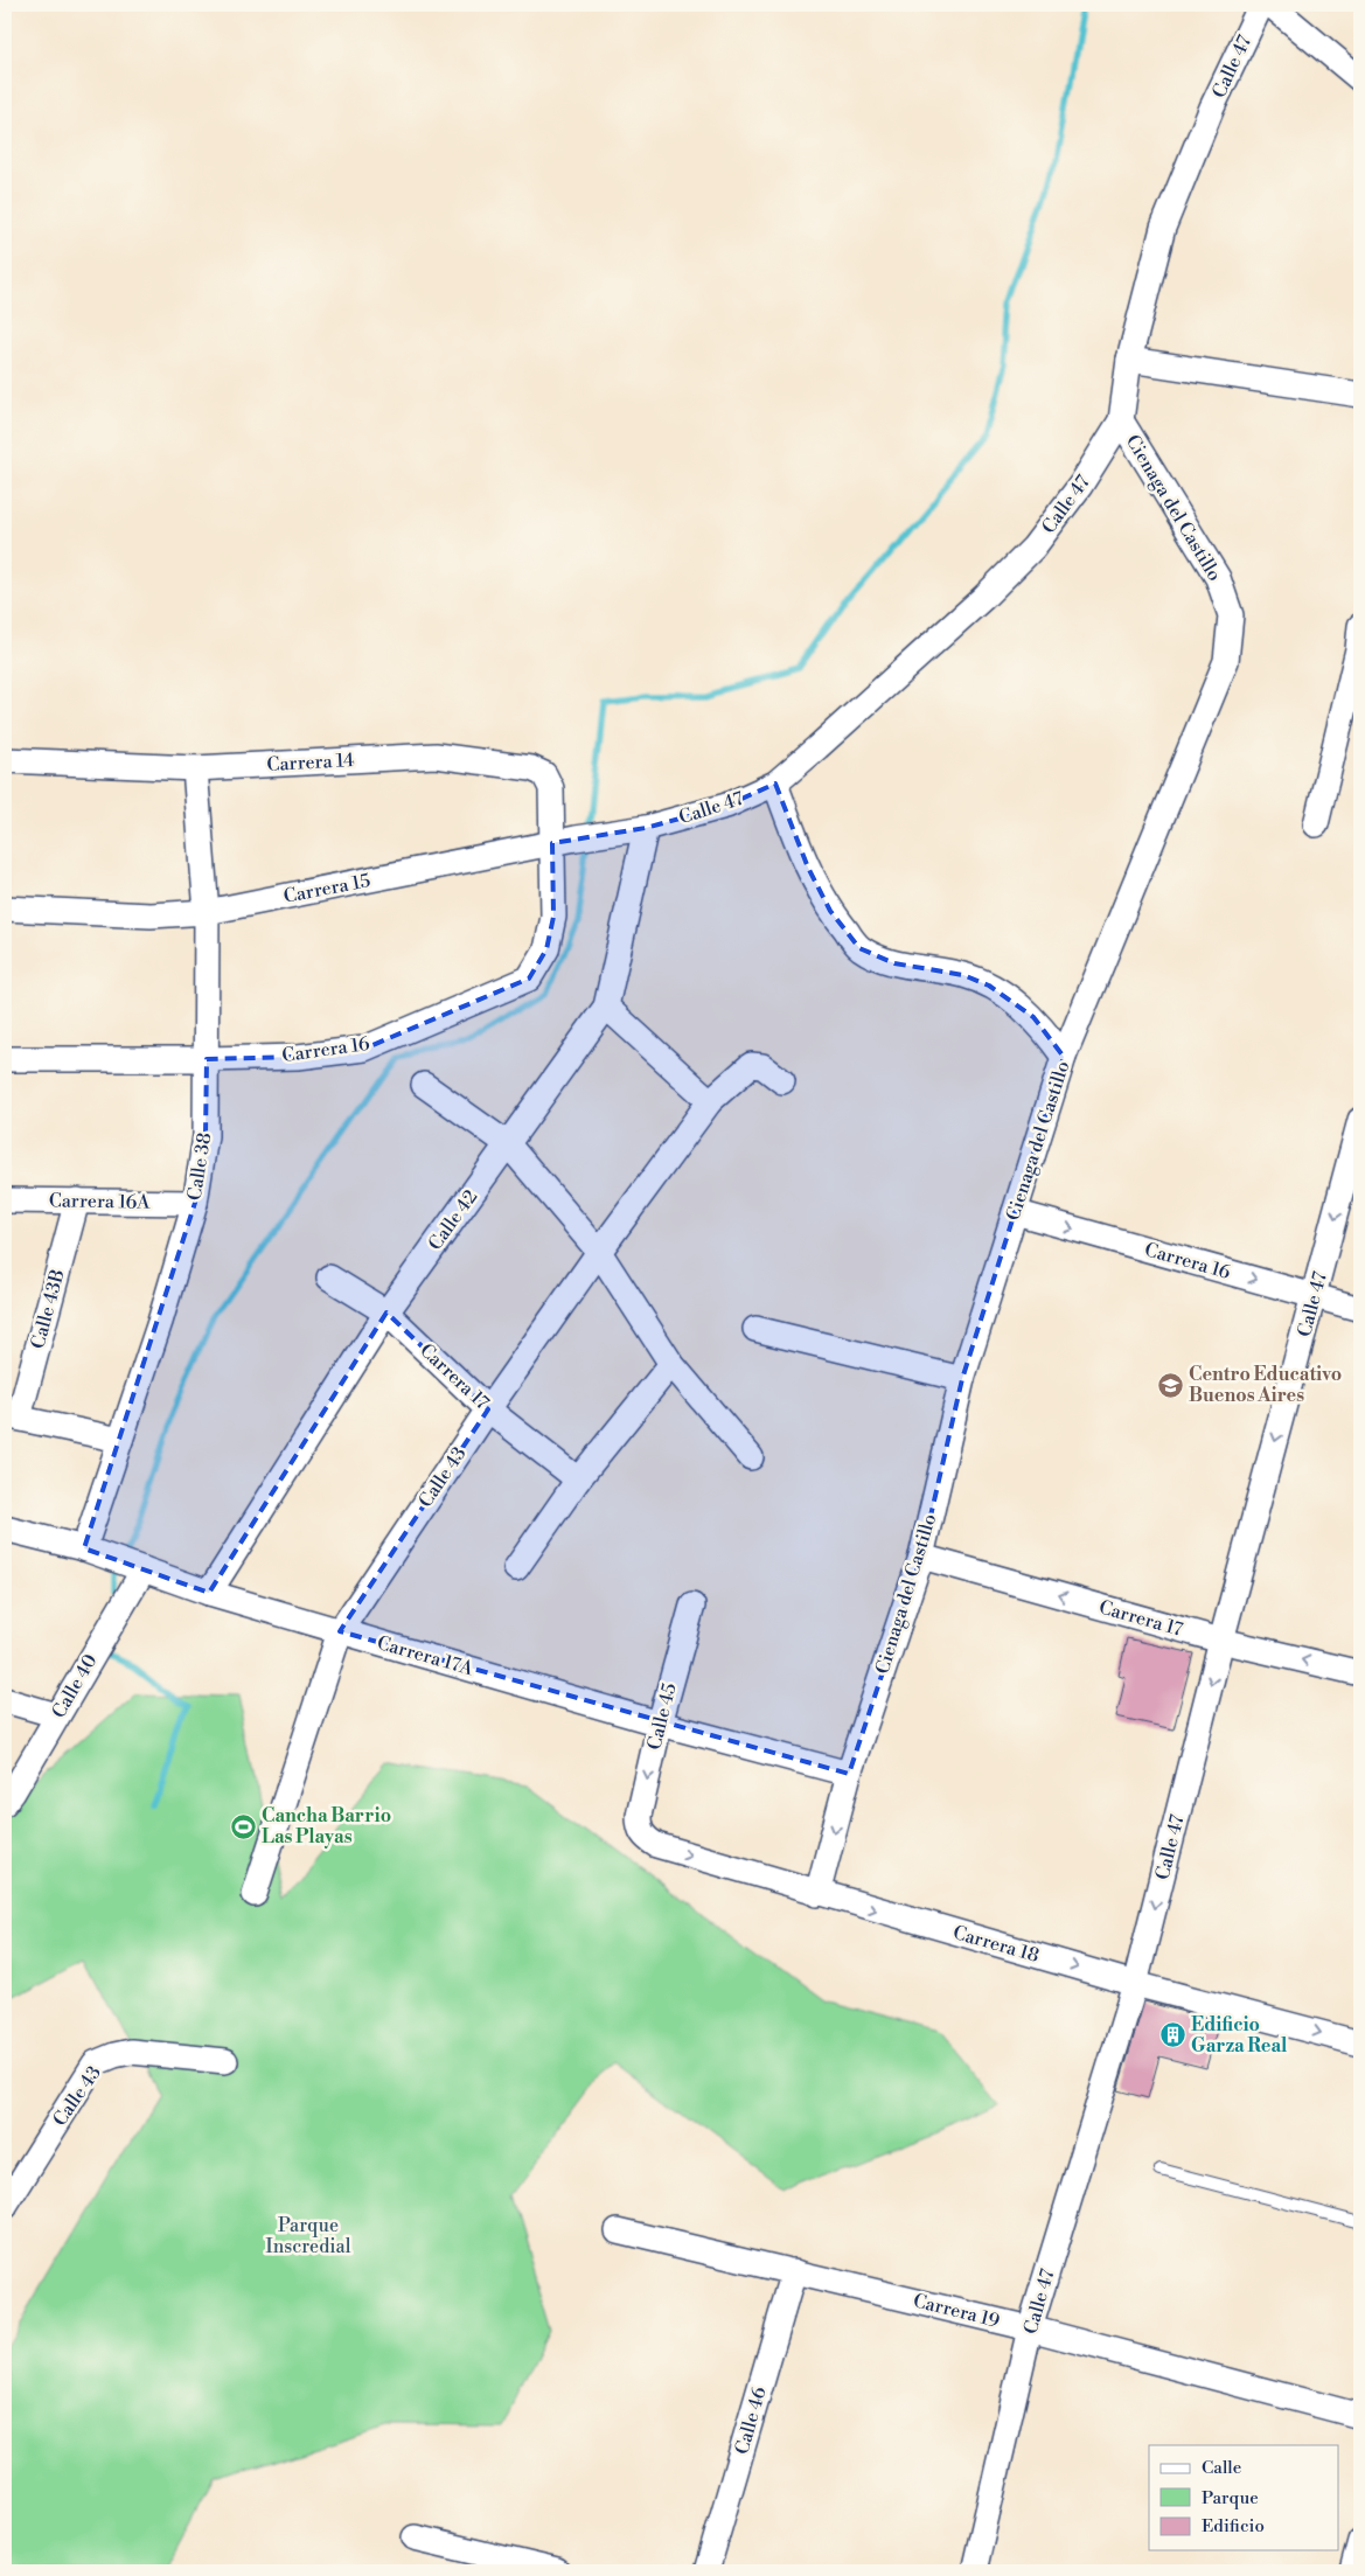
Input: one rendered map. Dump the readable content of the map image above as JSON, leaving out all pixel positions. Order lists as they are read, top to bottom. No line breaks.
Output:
{"streets":{"street":["Calle 47","Cienaga del Castillo","Carrera 14","Carrera 15","Carrera 16","Calle 38","Carrera 16A","Calle 42","Calle 43B","Carrera 17","Calle 43","Carrera 17A","Calle 40","Calle 45","Carrera 18","Carrera 19","Calle 46"]},"crossings":[["Calle 47","Cienaga del Castillo"],["Calle 47","Carrera 15"],["Calle 47","Carrera 16"],["Calle 47","Calle 42"],["Calle 47","Carrera 17"],["Calle 47","Carrera 18"],["Calle 47","Carrera 19"],["Cienaga del Castillo","Carrera 16"],["Cienaga del Castillo","Carrera 17"],["Cienaga del Castillo","Carrera 17A"],["Cienaga del Castillo","Carrera 18"],["Carrera 14","Carrera 15"],["Carrera 14","Carrera 16"],["Carrera 14","Calle 38"],["Carrera 15","Carrera 16"],["Carrera 15","Calle 38"],["Carrera 15","Calle 42"],["Carrera 16","Calle 38"],["Calle 38","Carrera 16A"],["Calle 38","Carrera 17A"],["Carrera 16A","Calle 43B"],["Calle 42","Carrera 17"],["Calle 42","Carrera 17A"],["Carrera 17","Calle 43"],["Calle 43","Carrera 17A"],["Carrera 17A","Calle 40"],["Carrera 17A","Calle 45"],["Calle 45","Carrera 18"],["Carrera 19","Calle 46"]],"one_way":["Carrera 17","Calle 45","Carrera 18"],"parks":["Parque Inscredial"],"places":{"school or university":["Centro Educativo Buenos Aires"],"sports":["Cancha Barrio Las Playas"],"building":["Edificio Garza Real"]},"legend":["Calle","Parque","Edificio"]}
